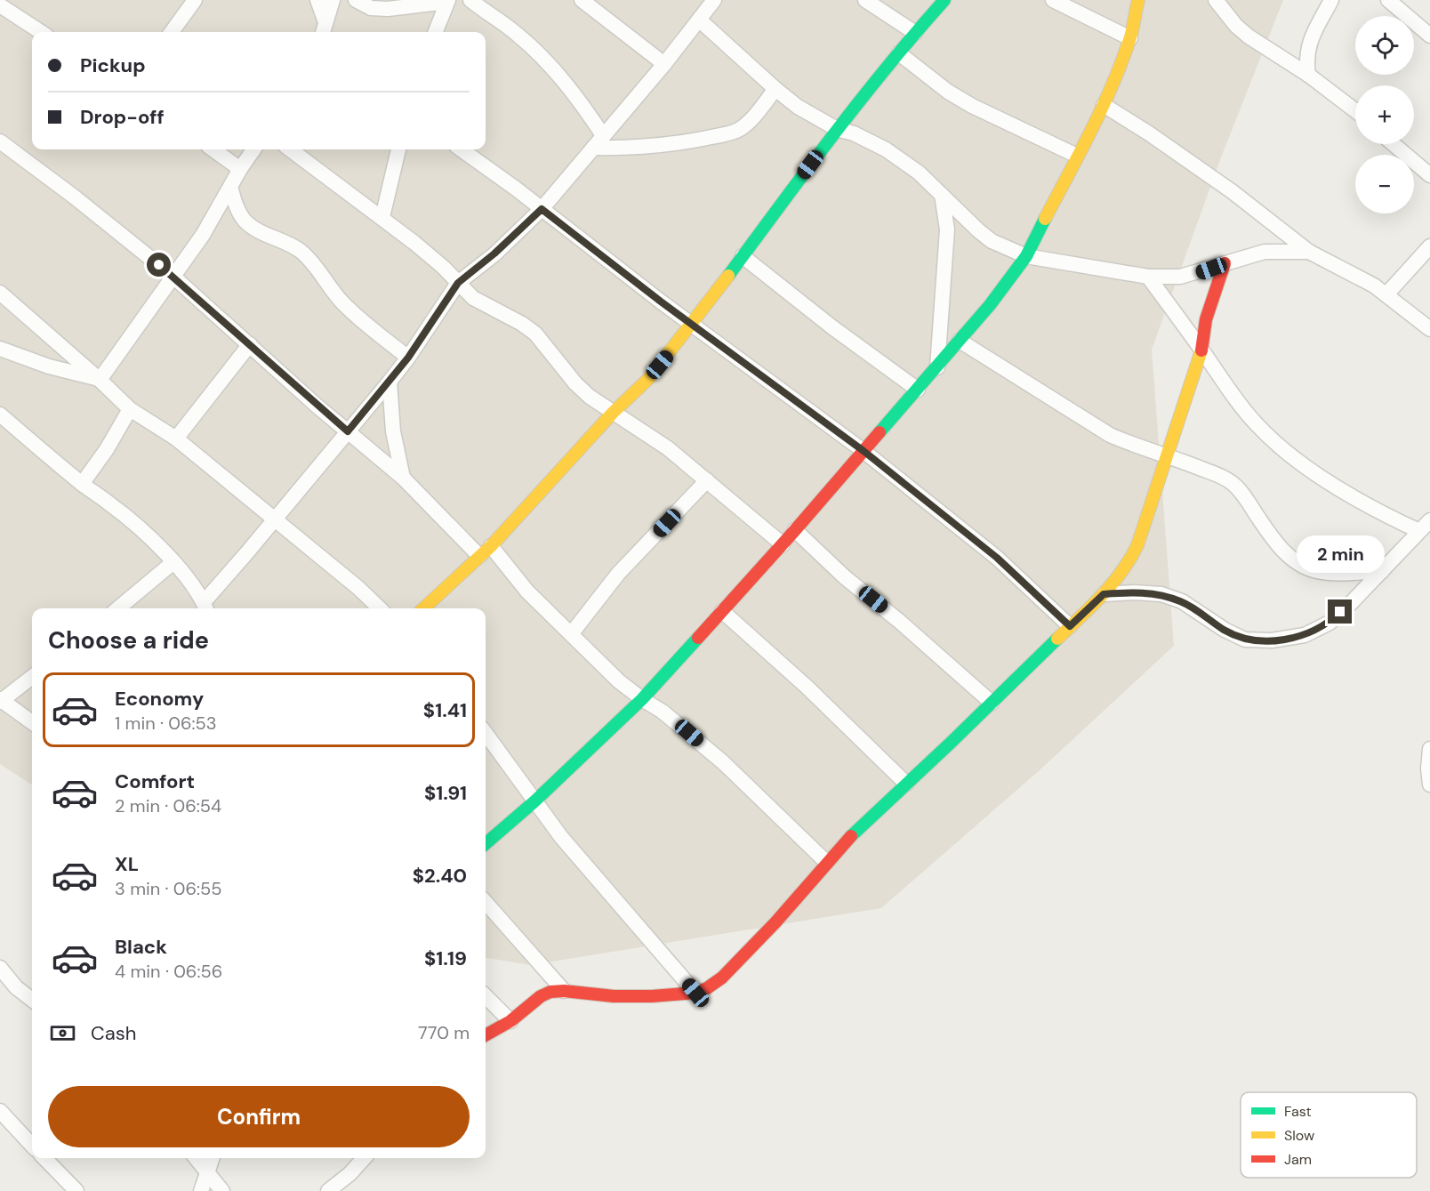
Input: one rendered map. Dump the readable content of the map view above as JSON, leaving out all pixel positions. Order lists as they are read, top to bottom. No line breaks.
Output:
{"legend":["Fast","Slow","Jam"],"page":{"map_buttons":["+","−"],"banner":["Pickup","Drop-off"],"bubble":"2 min","heading":"Choose a ride","list":[{"name":"Economy","note":"1 min · 06:53","value":"$1.41"},{"name":"Comfort","note":"2 min · 06:54","value":"$1.91"},{"name":"XL","note":"3 min · 06:55","value":"$2.40"},{"name":"Black","note":"4 min · 06:56","value":"$1.19"}],"pay":["Cash","770 m"],"buttons":"Confirm"}}
